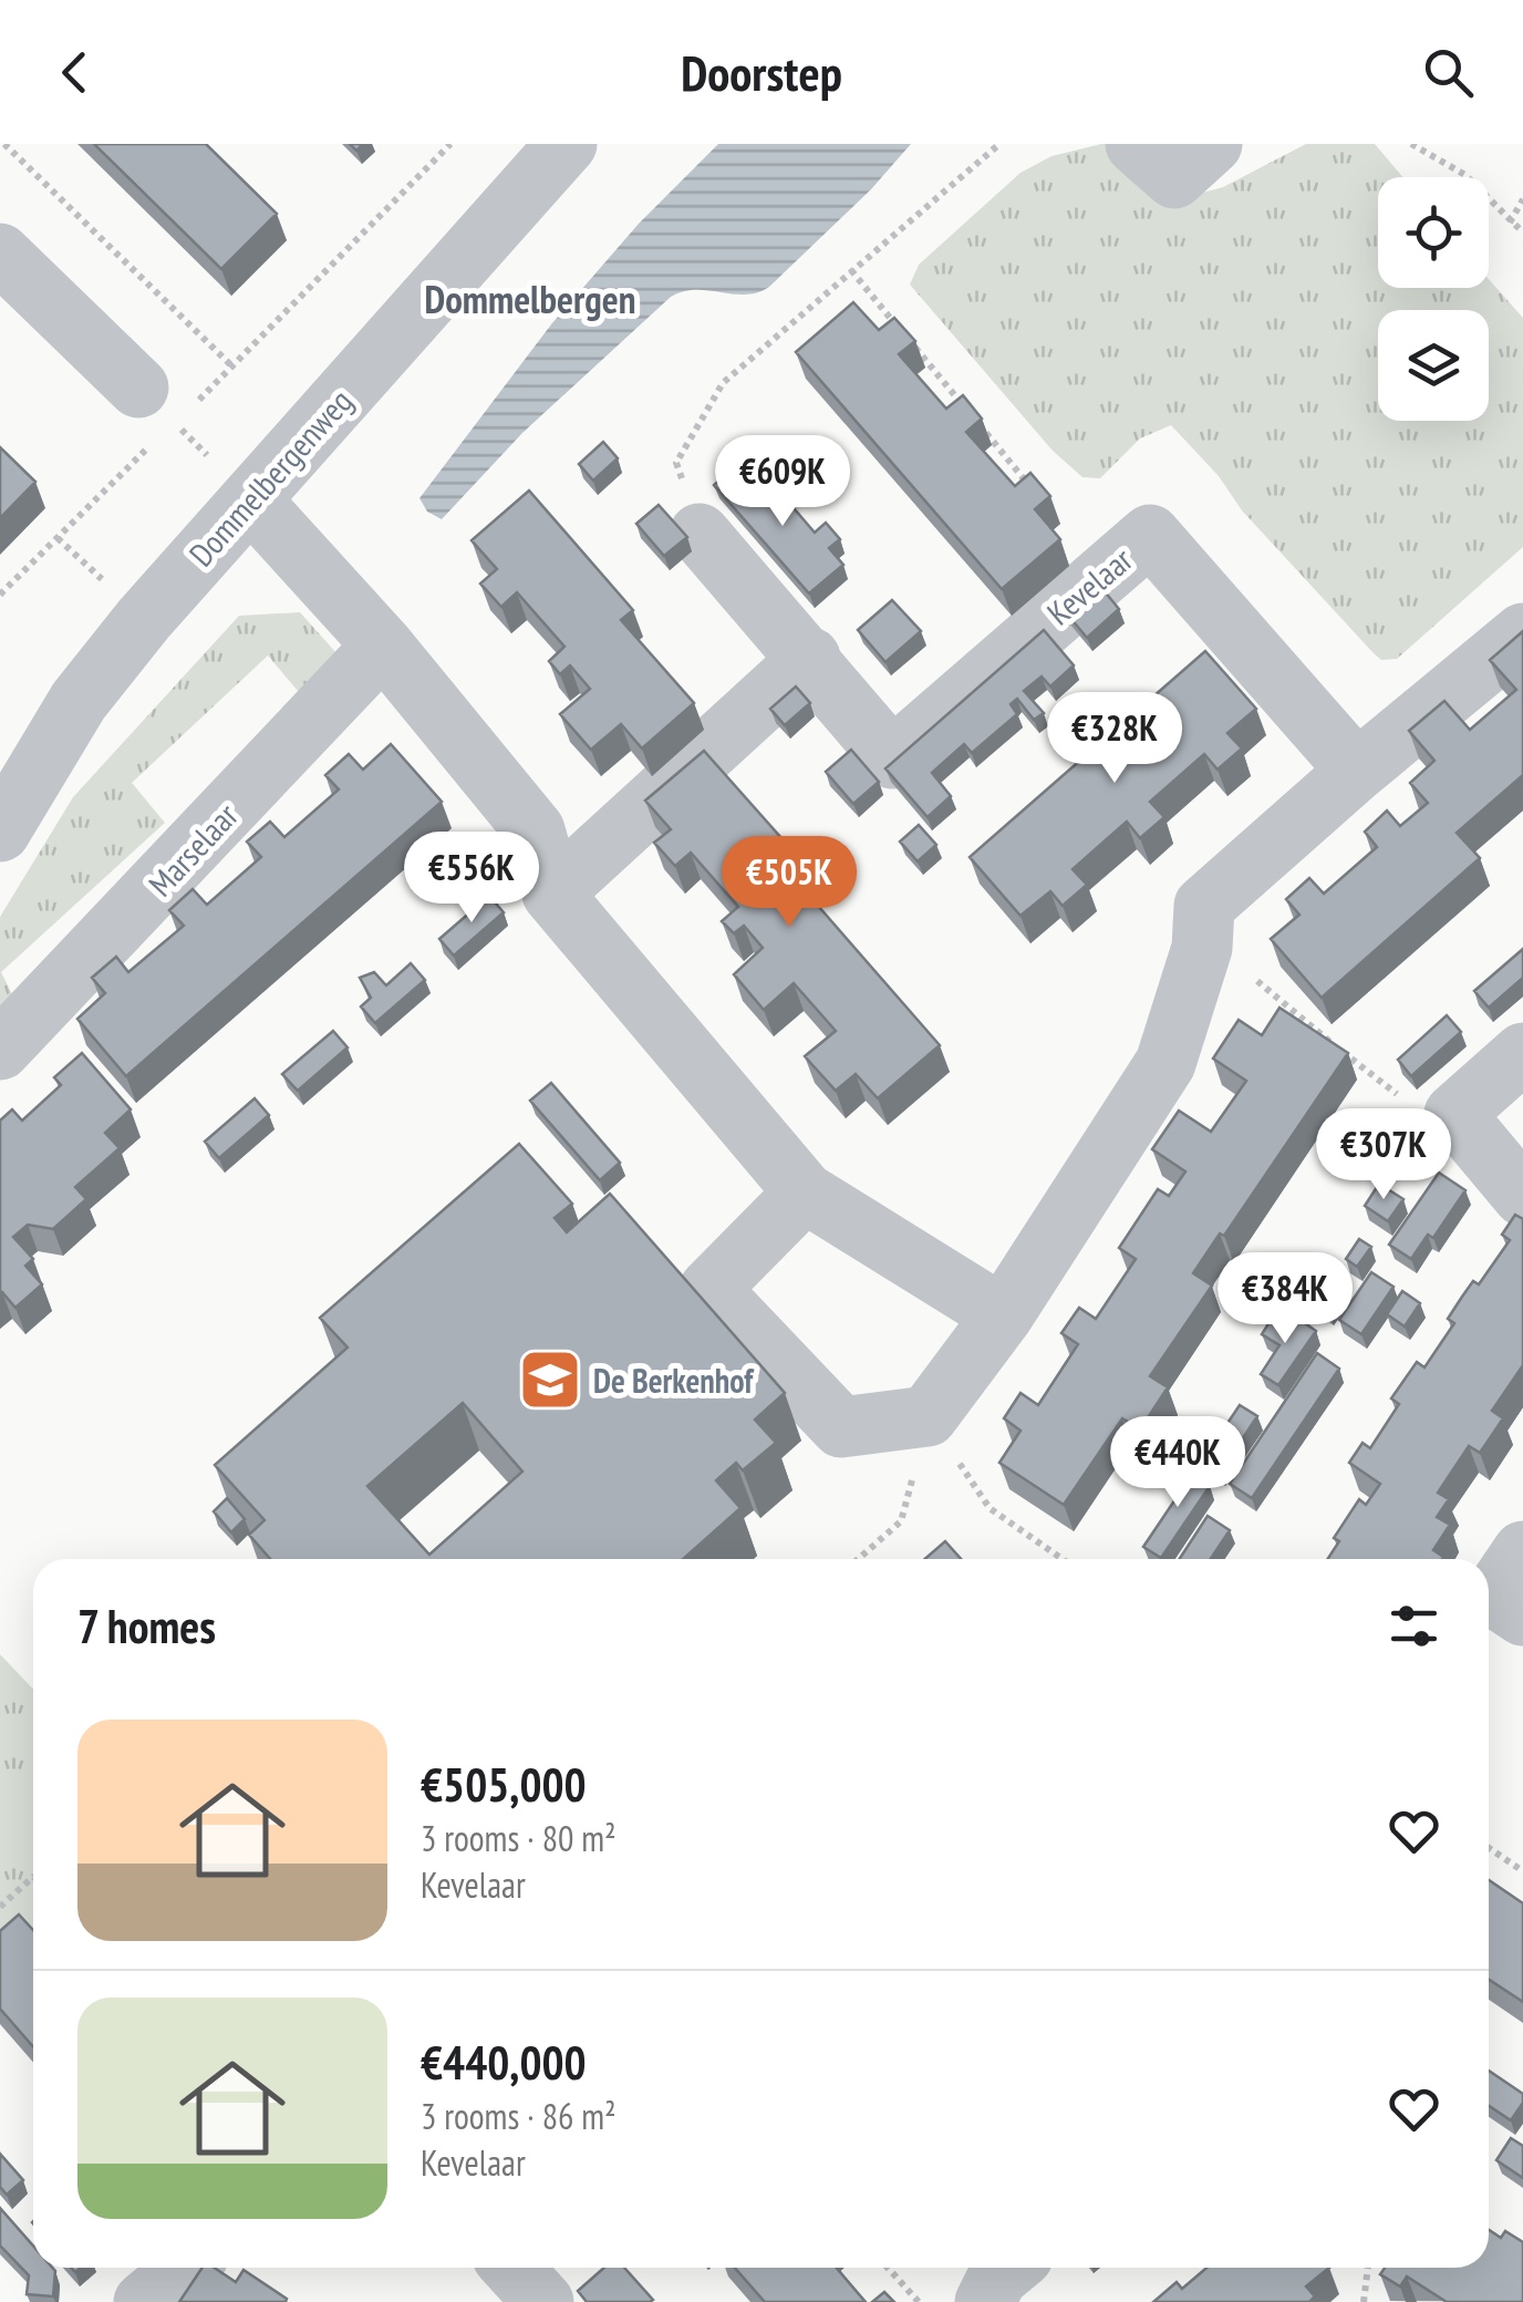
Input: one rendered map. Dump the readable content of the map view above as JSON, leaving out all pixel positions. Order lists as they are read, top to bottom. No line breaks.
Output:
{"streets":{"street":["Dommelbergenweg","Kevelaar","Marselaar"]},"districts":["Dommelbergen"],"places":{"school or university":["De Berkenhof"]},"page":{"header":"Doorstep","price":["€609K","€328K","€556K","€505K","€307K","€384K","€440K"],"heading":"7 homes","list":[{"name":"€505,000","note":"3 rooms · 80 m² · Kevelaar"},{"name":"€440,000","note":"3 rooms · 86 m² · Kevelaar"}]}}
